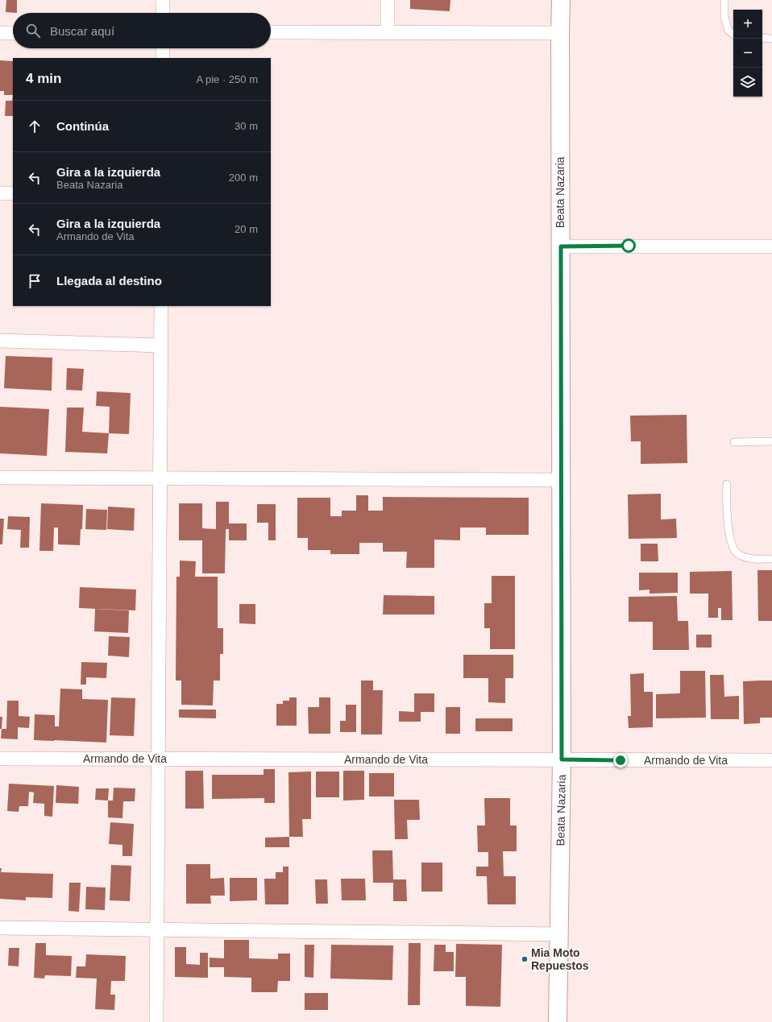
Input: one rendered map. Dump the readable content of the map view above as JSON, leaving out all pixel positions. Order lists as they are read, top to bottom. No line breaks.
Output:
{"streets":{"main road":["Beata Nazaria"],"street":["Armando de Vita"]},"crossings":[["Beata Nazaria","Armando de Vita"]],"places":["Mia Moto Repuestos"],"page":{"map_buttons":["+","−"],"search":"Buscar aquí","heading":["4 min","A pie · 250 m"],"list":[["Continúa","30 m"],["Gira a la izquierda","Beata Nazaria","200 m"],["Gira a la izquierda","Armando de Vita","20 m"],"Llegada al destino"]}}
